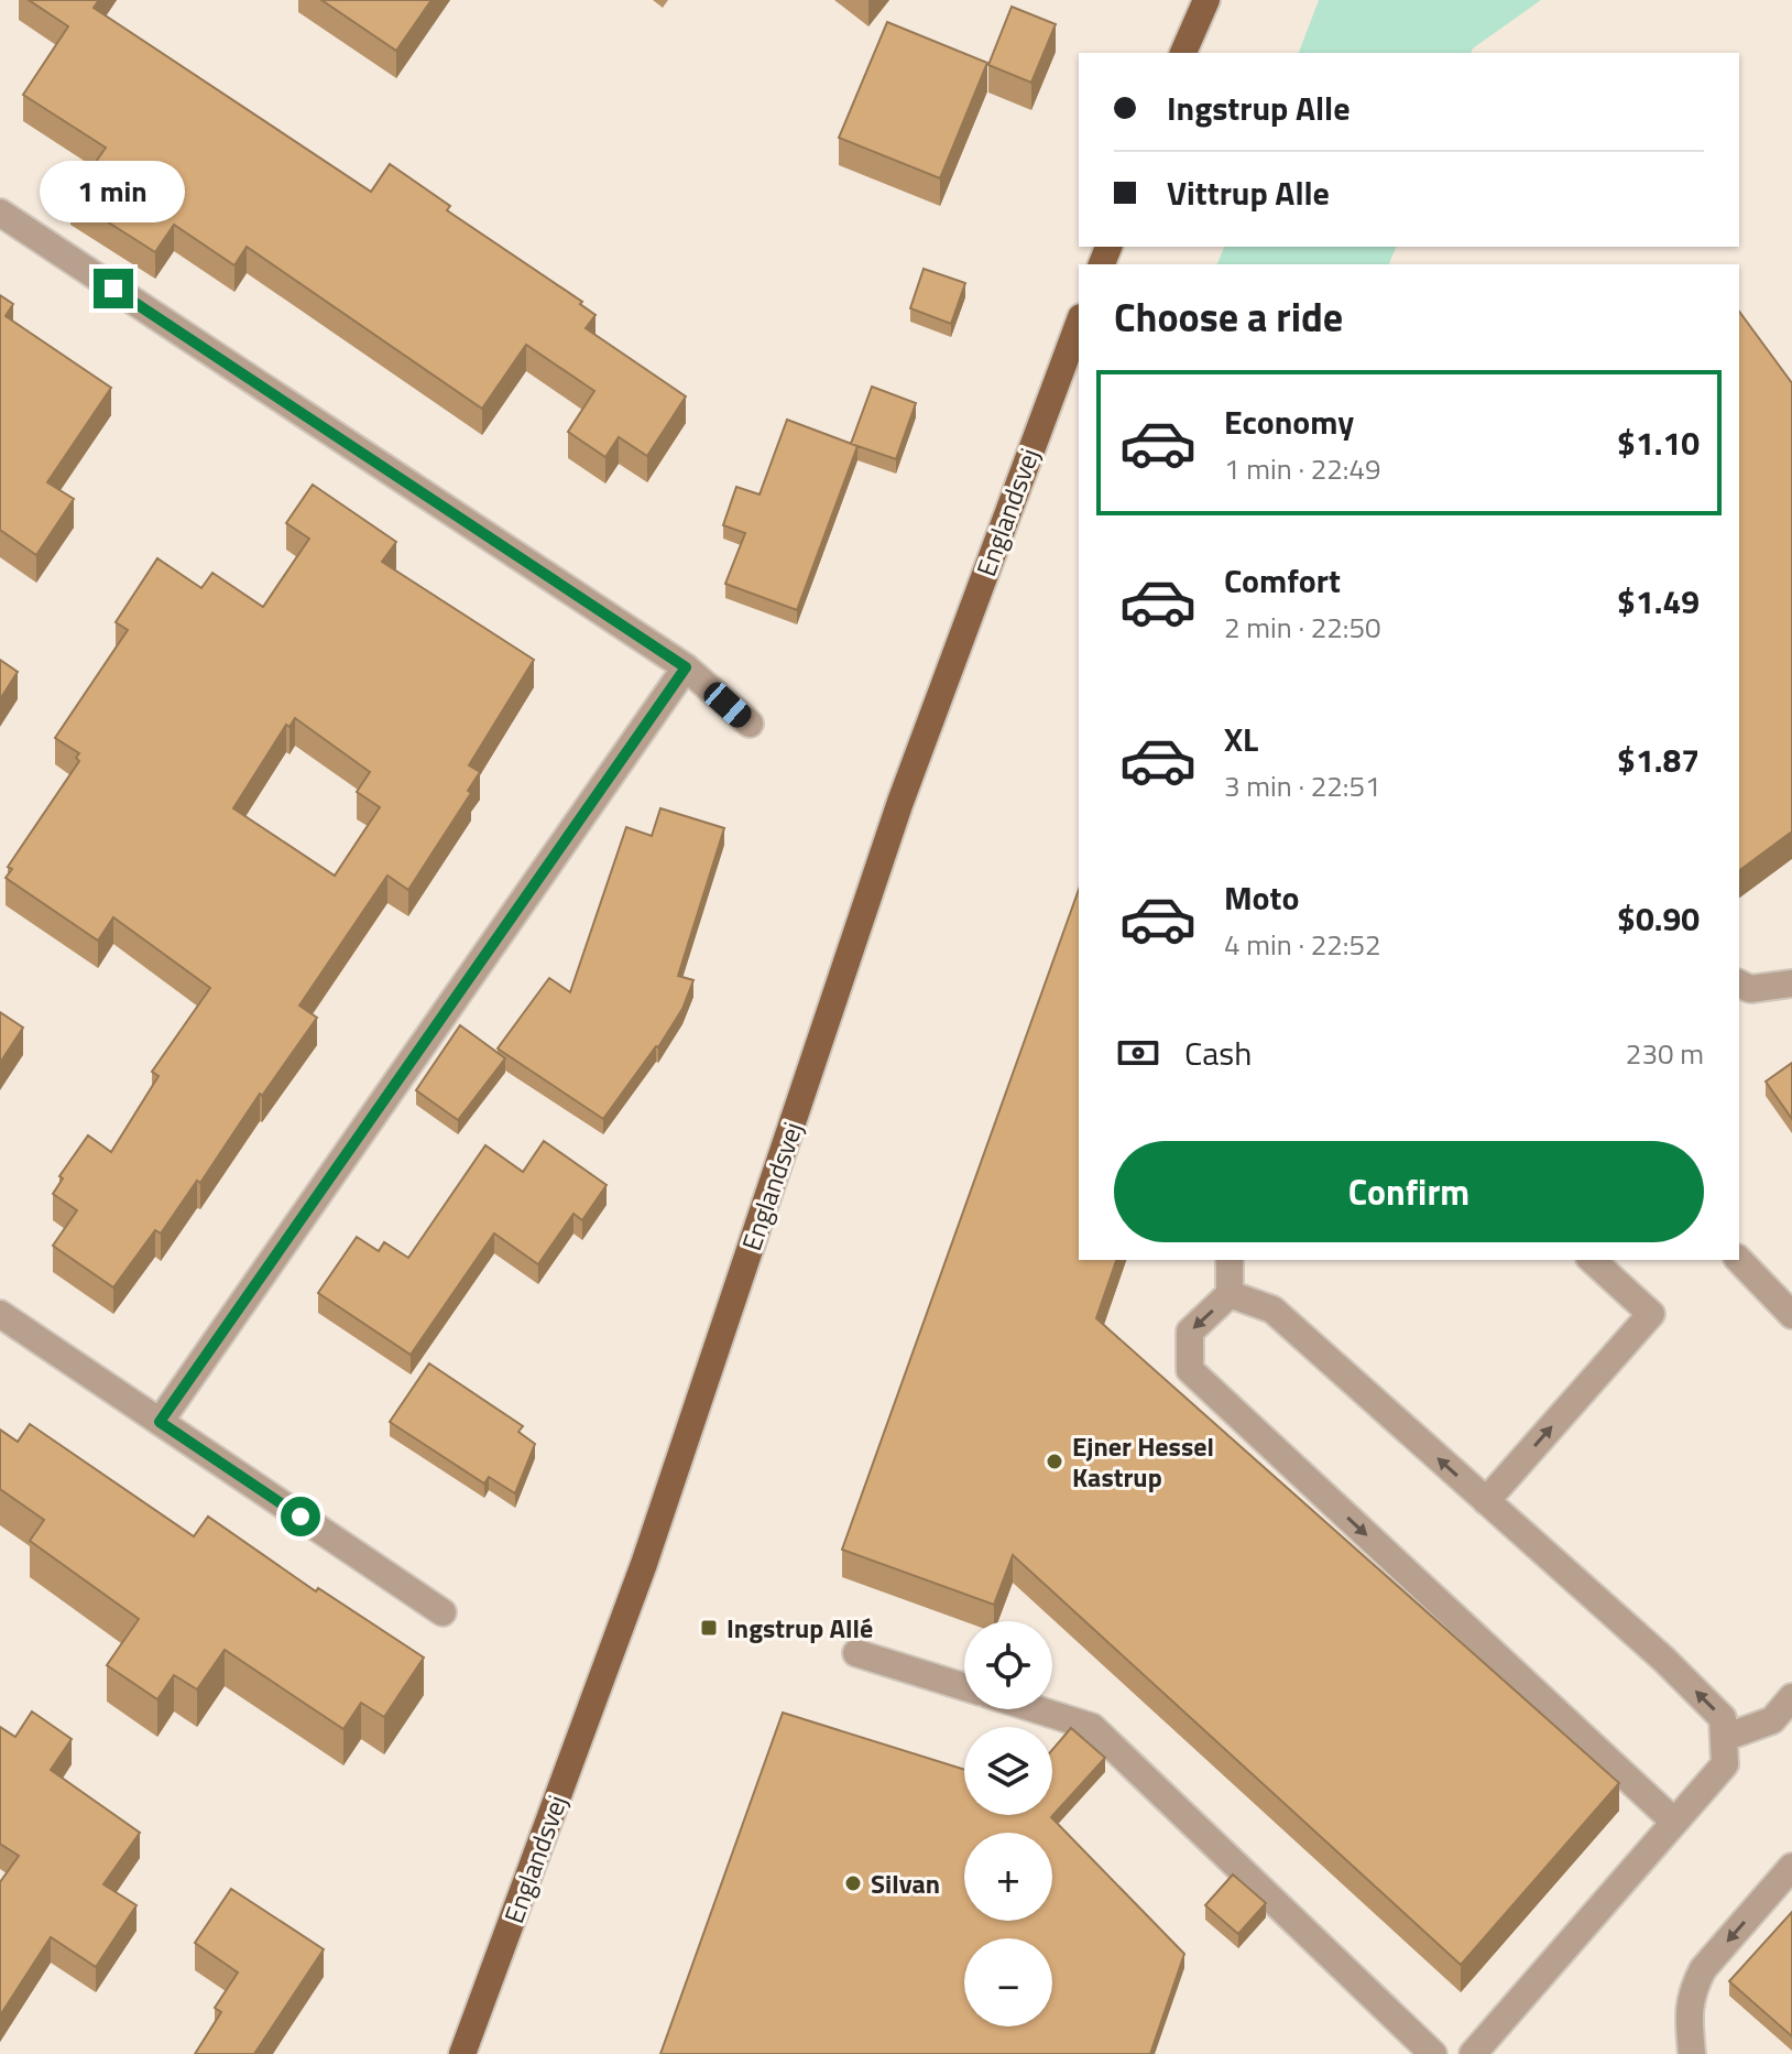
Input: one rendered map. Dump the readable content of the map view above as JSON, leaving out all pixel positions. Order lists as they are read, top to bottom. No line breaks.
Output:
{"streets":{"main road":["Englandsvej"]},"places":{"other":["Ejner Hessel Kastrup","Silvan"],"transit":["Ingstrup Allé"]},"page":{"banner":["Ingstrup Alle","Vittrup Alle"],"bubble":"1 min","heading":"Choose a ride","list":[{"name":"Economy","note":"1 min · 22:49","value":"$1.10"},{"name":"Comfort","note":"2 min · 22:50","value":"$1.49"},{"name":"XL","note":"3 min · 22:51","value":"$1.87"},{"name":"Moto","note":"4 min · 22:52","value":"$0.90"}],"pay":["Cash","230 m"],"buttons":"Confirm","map_buttons":["+","−"]}}
